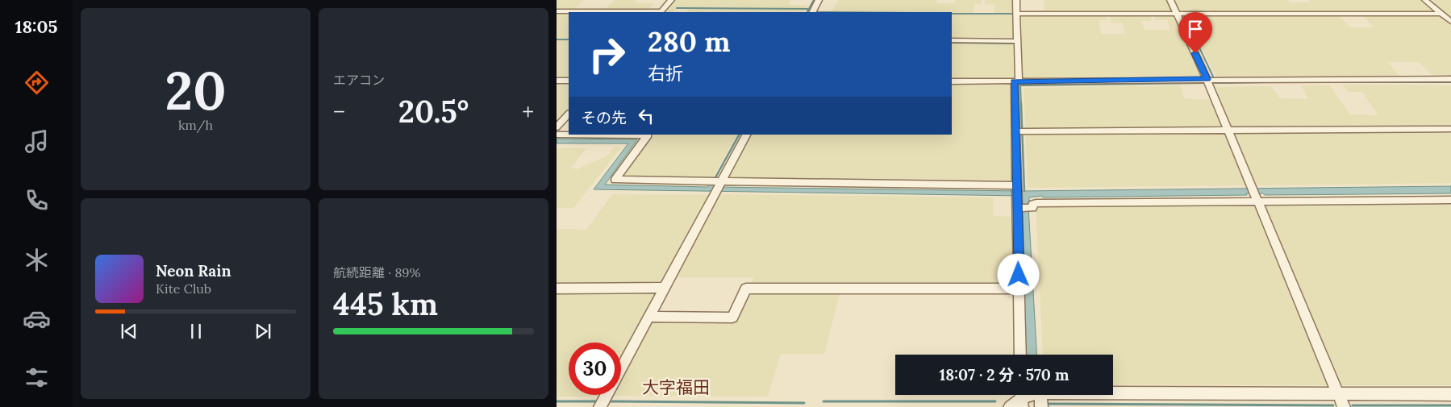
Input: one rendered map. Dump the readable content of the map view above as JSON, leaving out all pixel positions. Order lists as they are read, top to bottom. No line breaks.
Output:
{"districts":["大字福田"],"page":{"tabs":"18:05","tile":[["20","km/h"],"エアコン",["航続距離 · 89%","445 km"]],"turn":["280 m","右折"],"heat":["−","20.5°","+"],"then":"その先","song":["Neon Rain","Kite Club"],"limit":"30","trip":"18:07 · 2 分 · 570 m"}}
